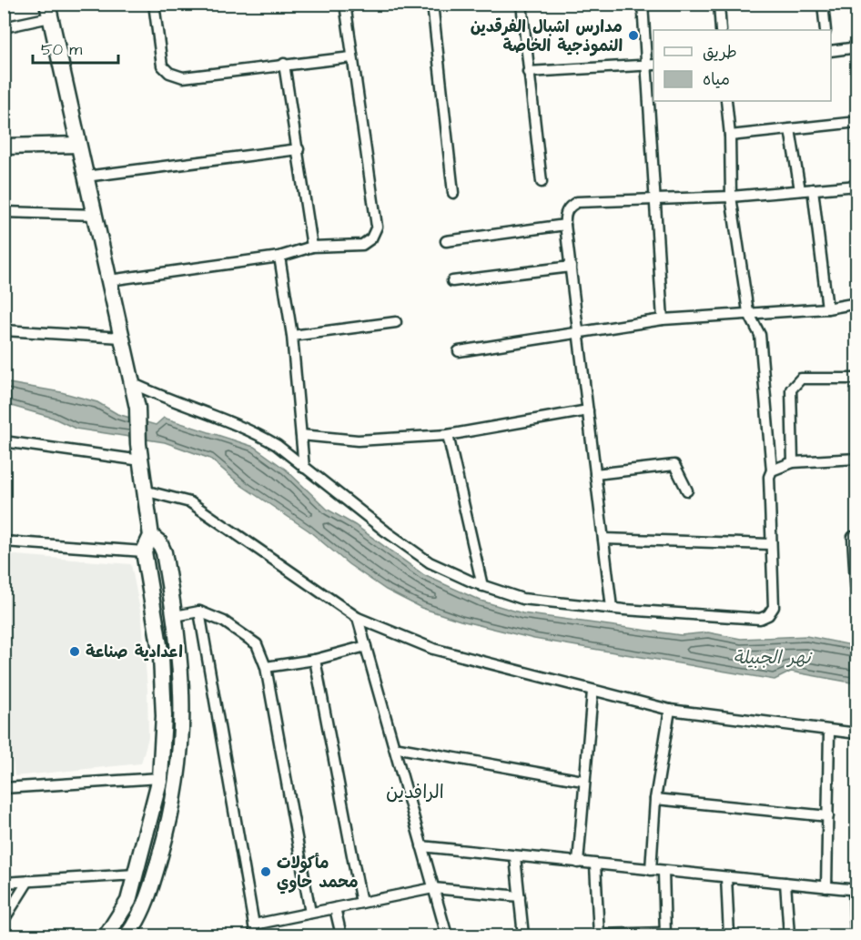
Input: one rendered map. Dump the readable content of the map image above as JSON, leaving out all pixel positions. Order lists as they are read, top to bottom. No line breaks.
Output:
{"districts":["الرافدين"],"water":["نهر الجبيلة"],"places":["مدارس اشبال الفرقدين النموذجية الخاصة","اعدادية صناعة","مأكولات محمد حاوي"],"legend":["طريق","مياه"],"scale_bar":"50 m"}
